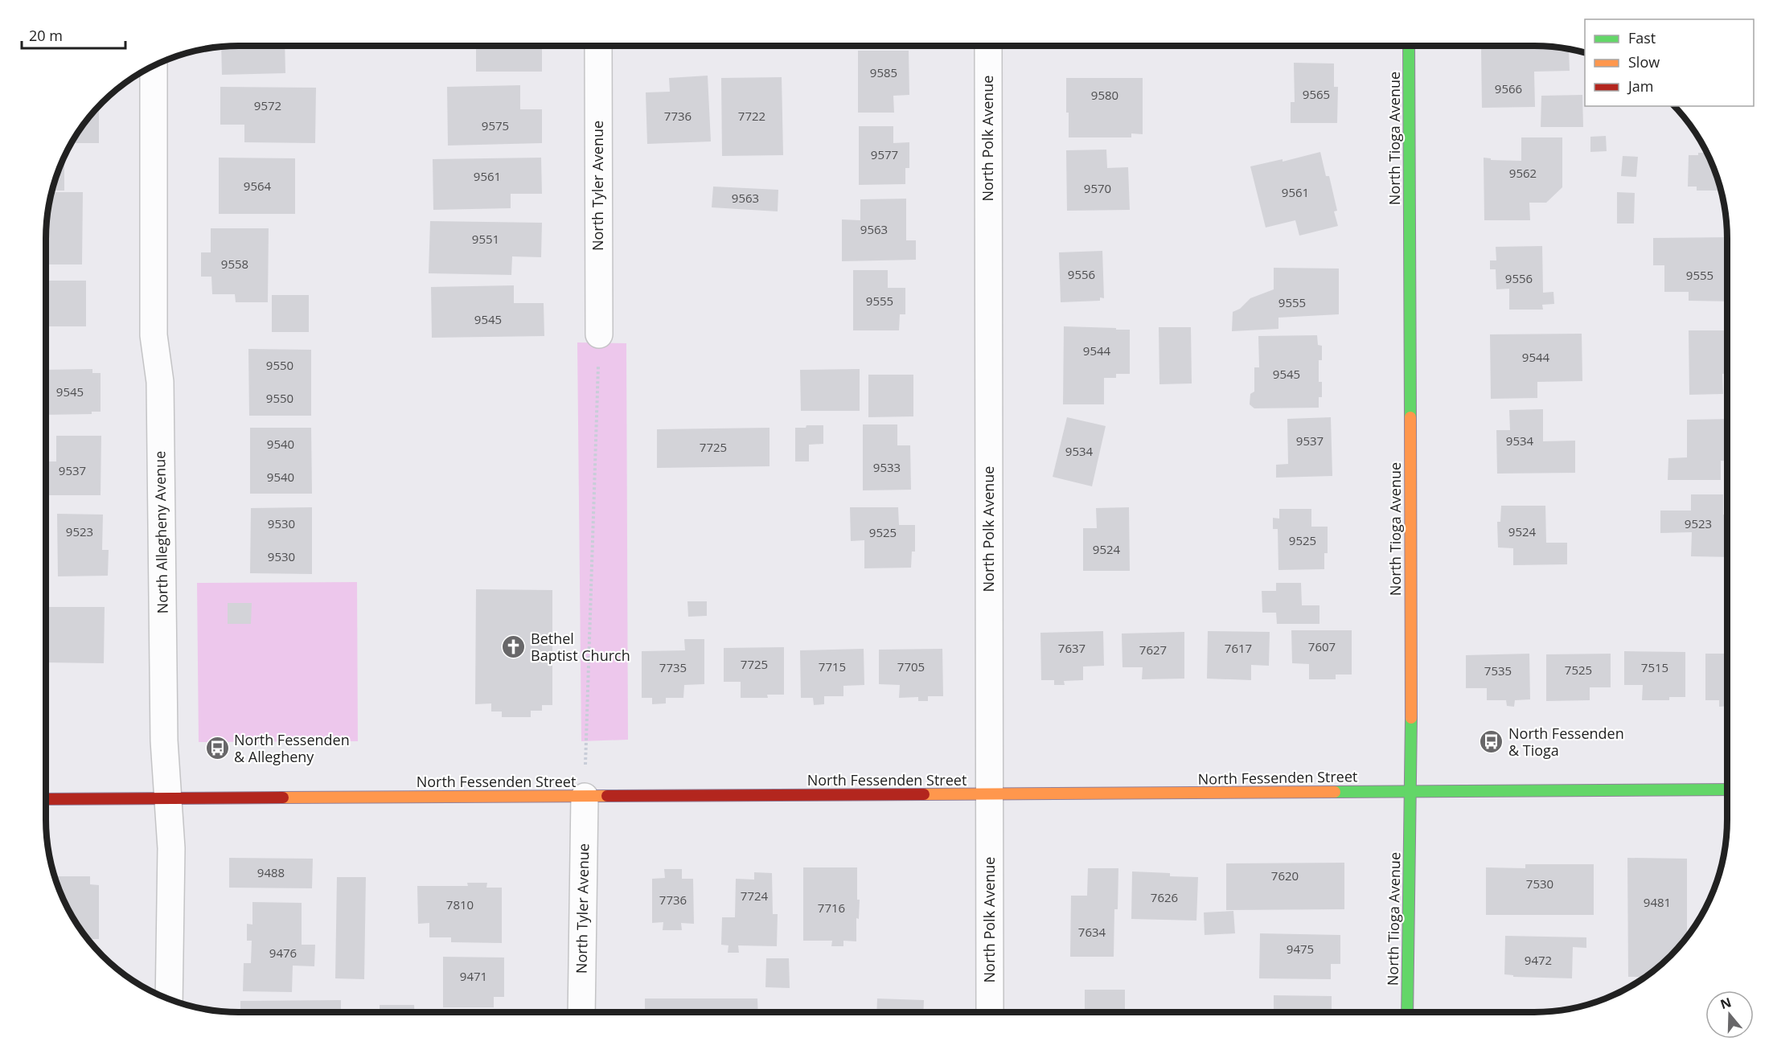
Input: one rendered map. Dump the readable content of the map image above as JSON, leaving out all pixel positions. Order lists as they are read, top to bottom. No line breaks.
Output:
{"streets":{"main road":["North Tioga Avenue","North Fessenden Street"],"street":["North Polk Avenue","North Tyler Avenue","North Allegheny Avenue"]},"crossings":[["North Polk Avenue","North Fessenden Street"],["North Tioga Avenue","North Fessenden Street"],["North Tyler Avenue","North Fessenden Street"],["North Allegheny Avenue","North Fessenden Street"]],"places":{"church":["Bethel Baptist Church"],"bus stop":["North Fessenden & Tioga","North Fessenden & Allegheny"]},"house_numbers":["9585","9566","9565","9580","9572","7736","7722","9575","9577","9562","9561","9564","9570","9561","9563","9563","9551","9558","9556","9555","9556","9555","9555","9545","9544","9544","9550","9545","9545","9550","9537","9534","9540","7725","9534","9533","9537","9540","9530","9523","9523","9524","9525","9525","9524","9530","7607","7637","7617","7627","7725","7715","7705","7735","7515","7525","7535","9488","7620","7530","7724","7626","7736","9481","7810","7716","7634","9475","9476","9472","9471"],"legend":["Fast","Slow","Jam"],"scale_bar":"20 m","north":"top"}
